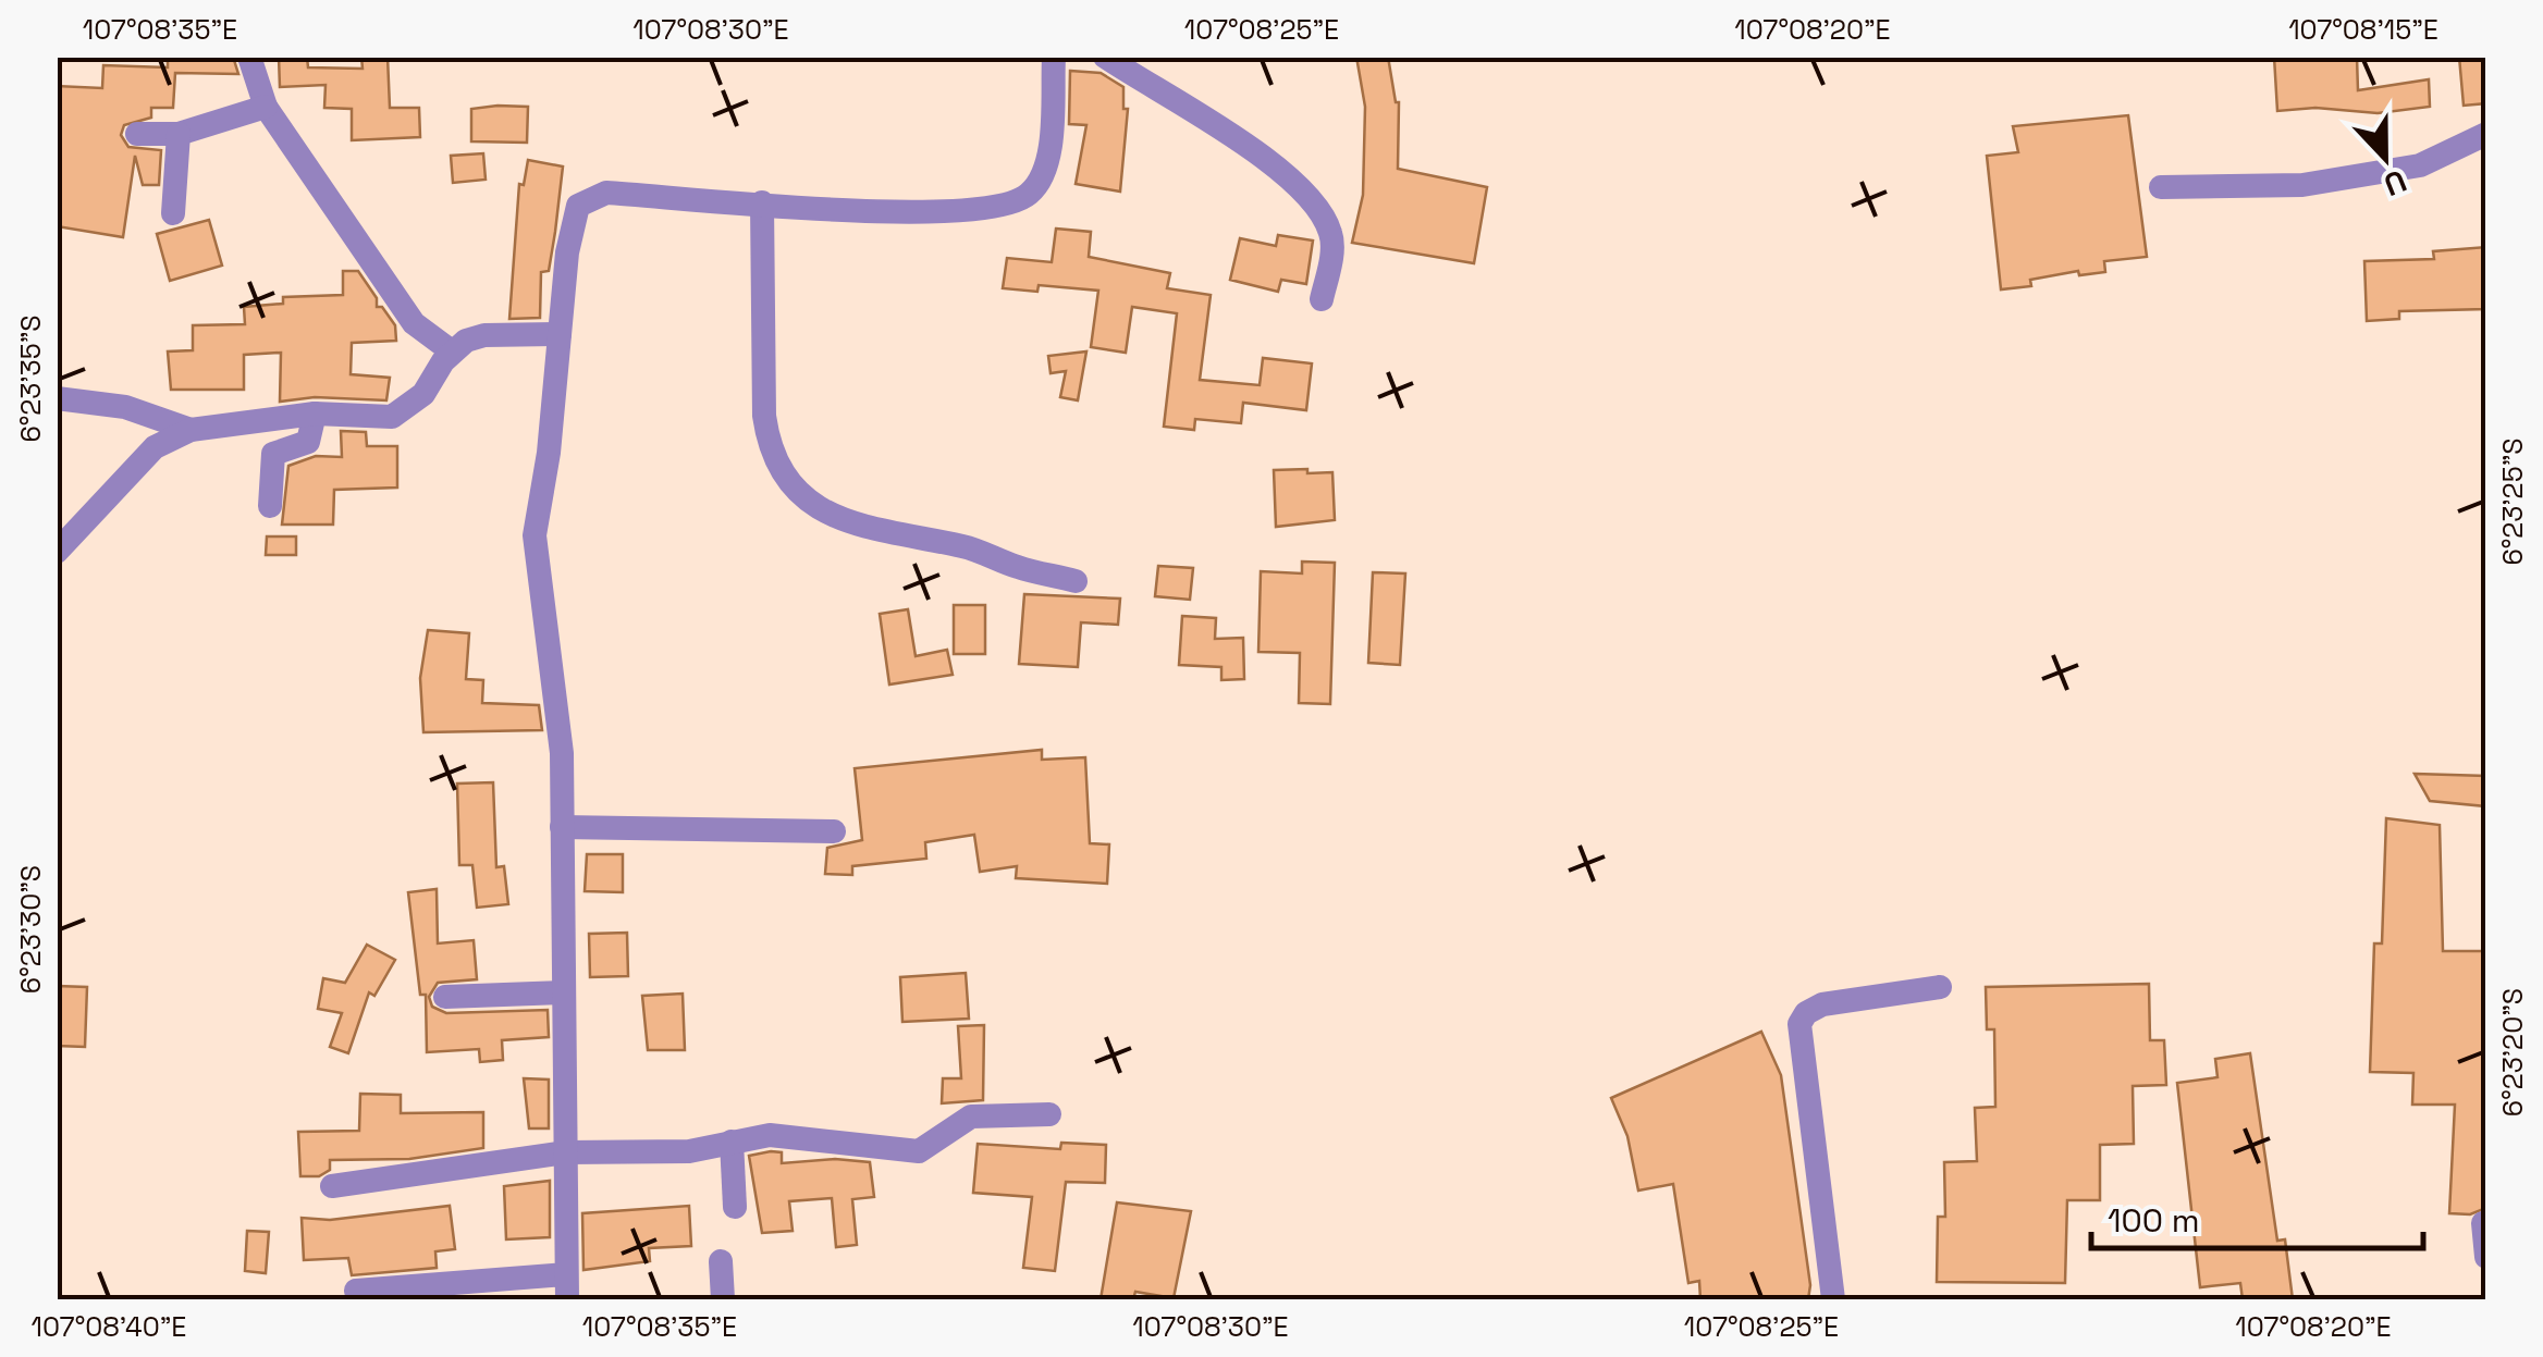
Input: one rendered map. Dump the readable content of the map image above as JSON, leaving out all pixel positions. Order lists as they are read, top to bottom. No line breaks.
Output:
{"scale_bar":"100 m","north":"bottom","coordinates":["107°08'35\"E","107°08'30\"E","107°08'25\"E","107°08'20\"E","107°08'15\"E","6°23'35\"S","6°23'25\"S","6°23'30\"S","6°23'20\"S","107°08'40\"E"]}
